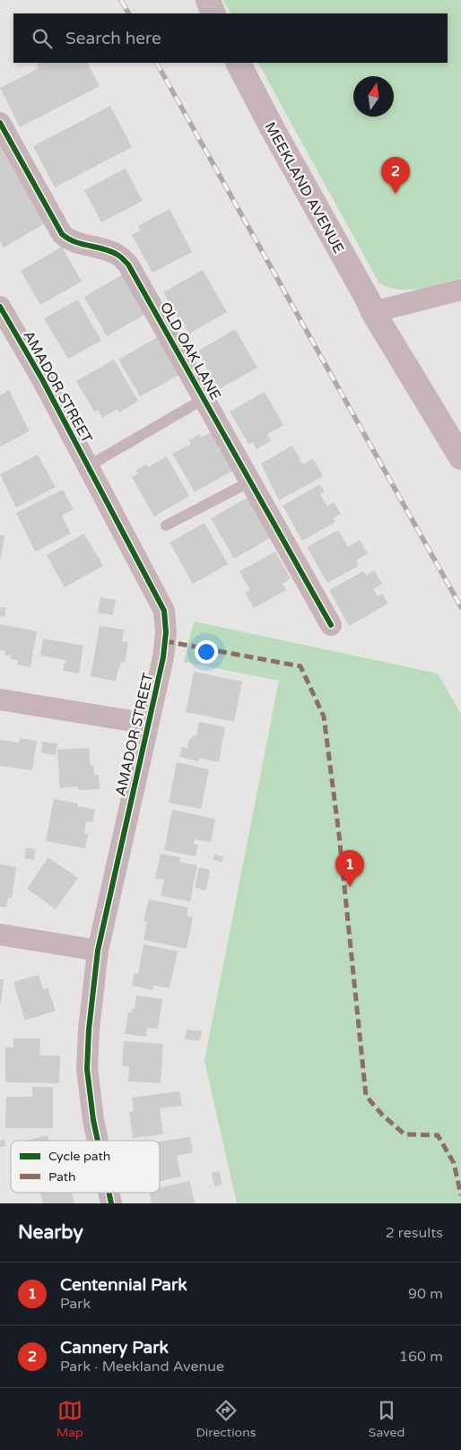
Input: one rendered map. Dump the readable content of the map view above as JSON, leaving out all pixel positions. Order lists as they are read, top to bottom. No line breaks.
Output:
{"streets":{"street":["MEEKLAND AVENUE","OLD OAK LANE","AMADOR STREET"]},"legend":["Cycle path","Path"],"north":"top","page":{"search":"Search here","pins":["2","1"],"heading":["Nearby","2 results"],"list":[{"mark":"1","name":"Centennial Park","note":"Park","value":"90 m"},{"mark":"2","name":"Cannery Park","note":"Park · Meekland Avenue","value":"160 m"}],"nav":["Map","Directions","Saved"]}}
